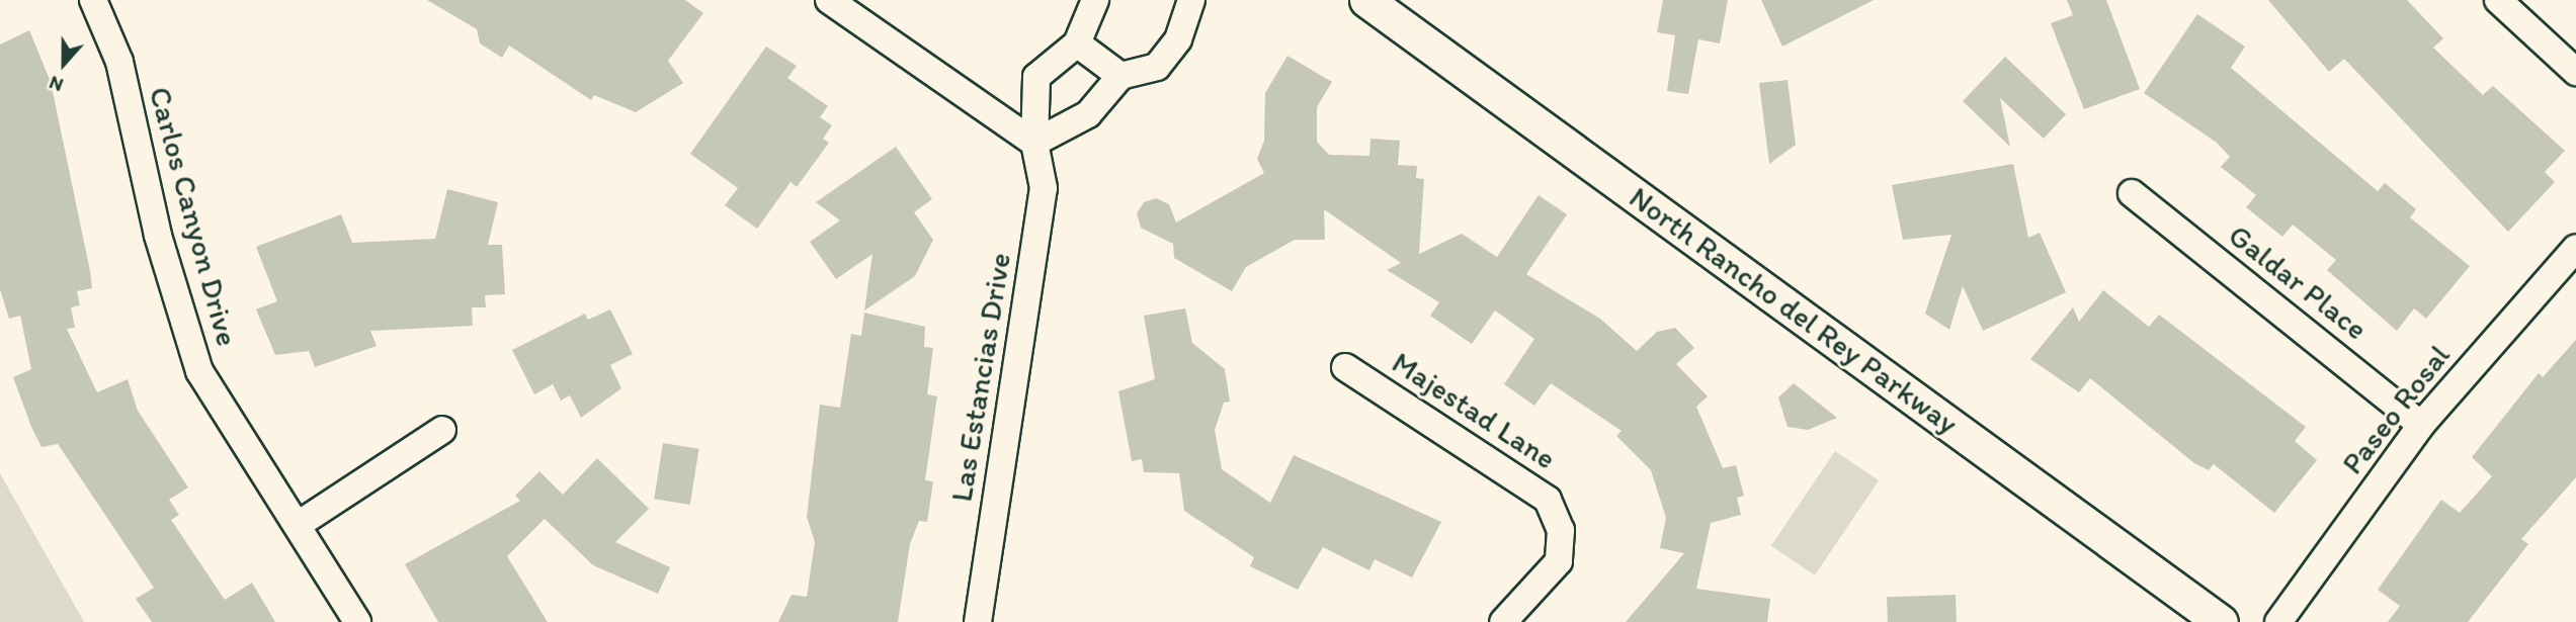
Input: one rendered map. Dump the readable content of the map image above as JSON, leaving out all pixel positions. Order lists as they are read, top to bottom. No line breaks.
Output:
{"streets":{"street":["Carlos Canyon Drive","Galdar Place","North Rancho del Rey Parkway","Las Estancias Drive","Paseo Rosal","Majestad Lane"]},"crossings":[["Galdar Place","Paseo Rosal"]],"north":"bottom"}
